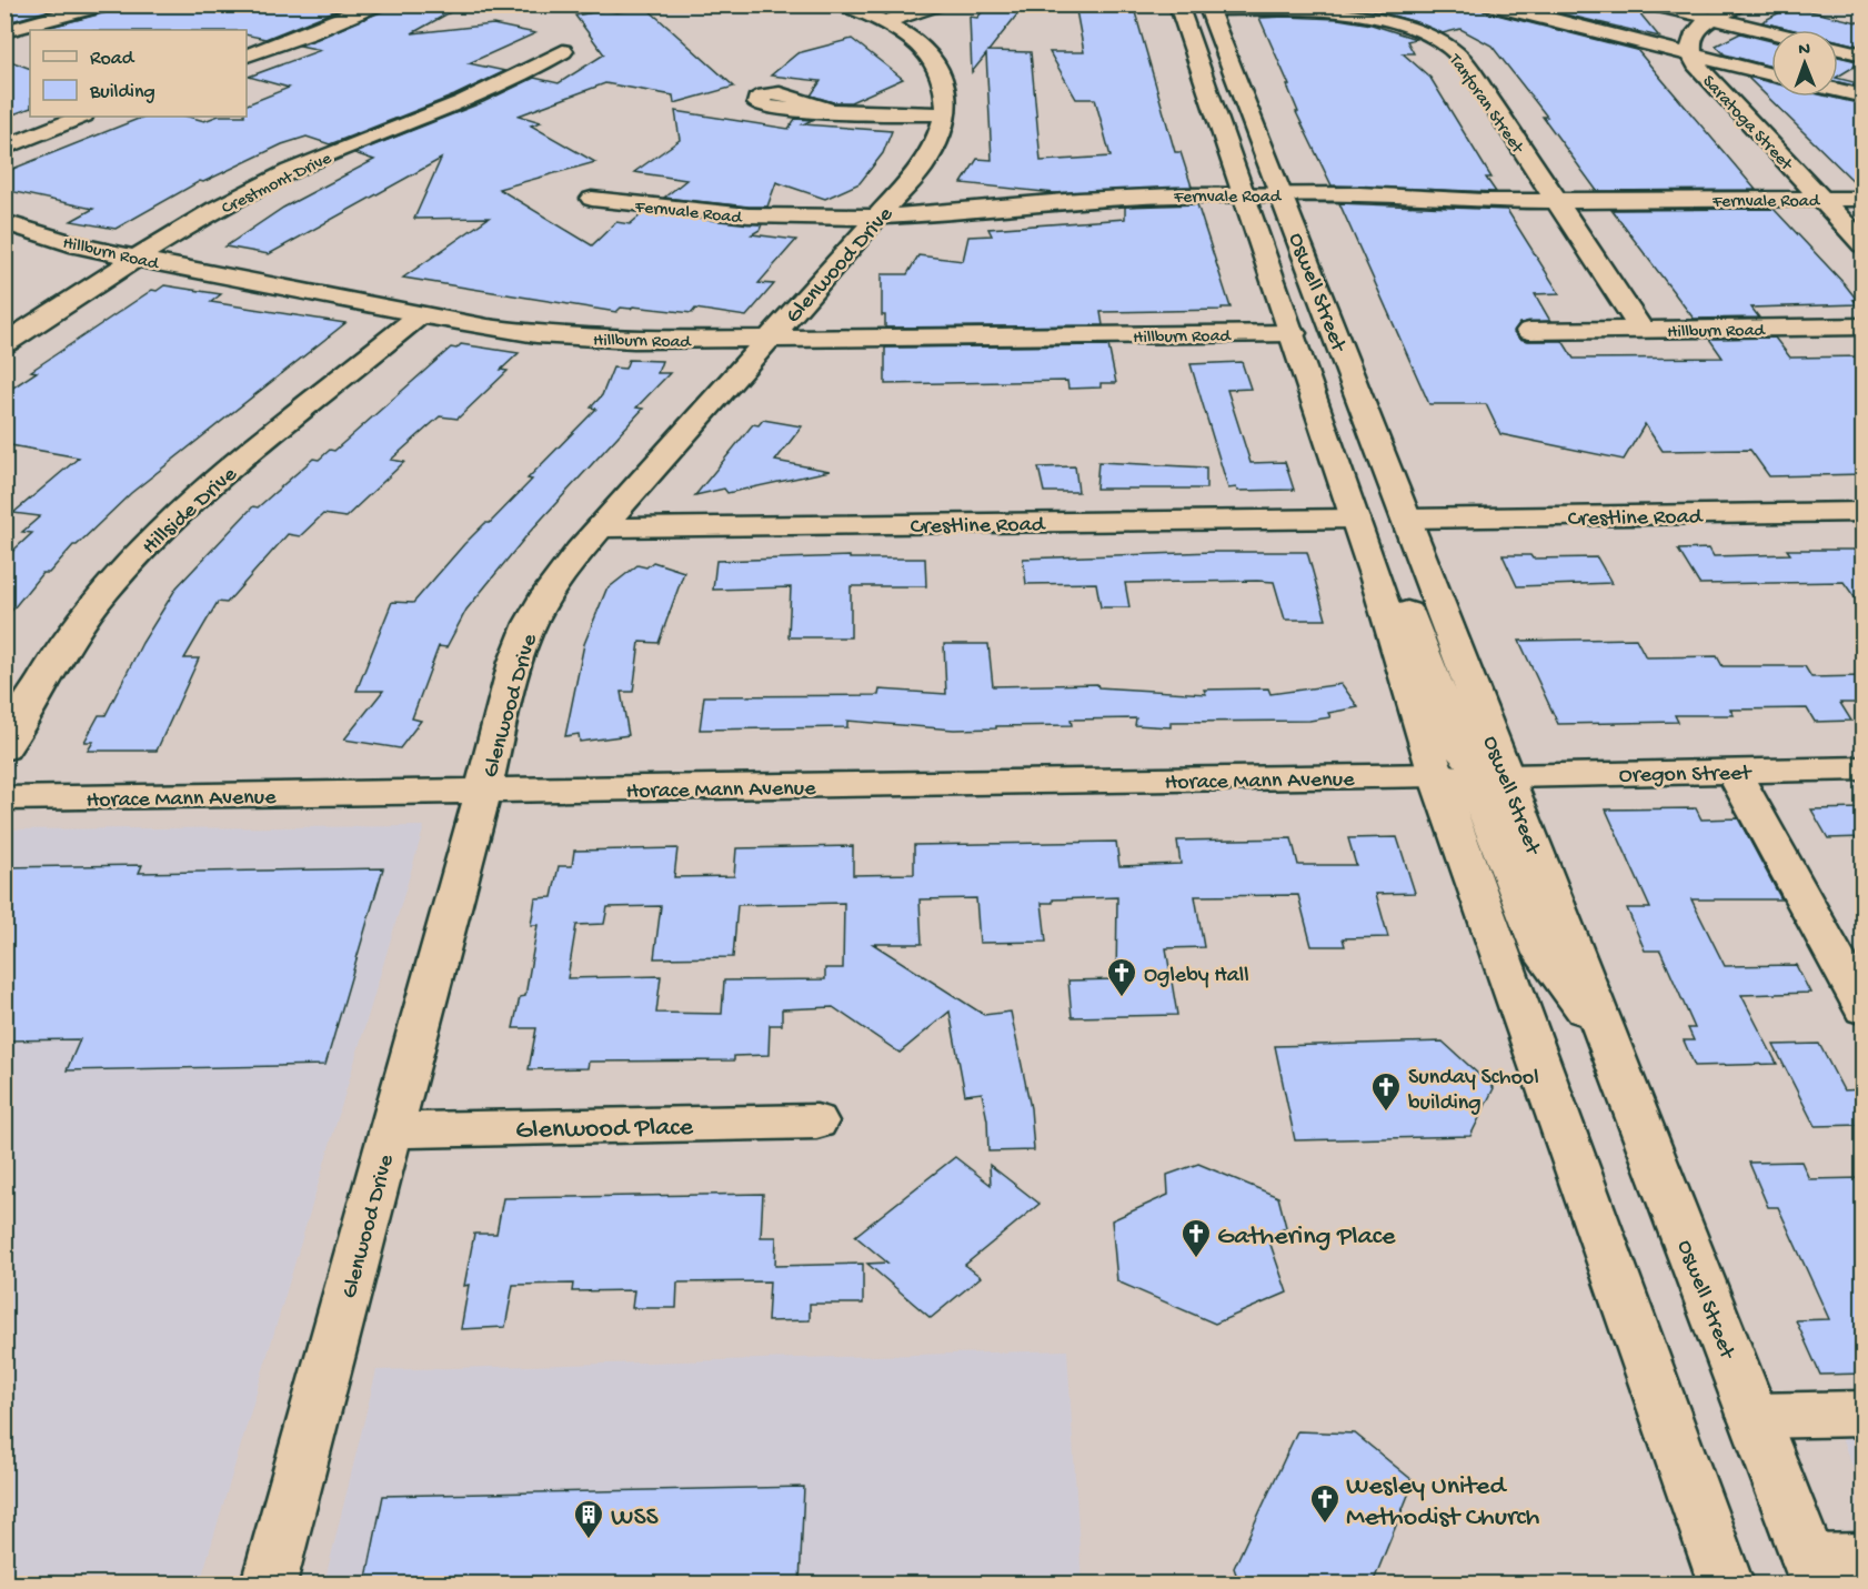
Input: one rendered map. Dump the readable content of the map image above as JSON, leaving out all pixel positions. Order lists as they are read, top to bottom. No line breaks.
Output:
{"streets":{"street":["Tanforan Street","Saratoga Street","Crestmont Drive","Fernvale Road","Hillburn Road","Glenwood Drive","Oswell Street","Hillside Drive","Crestline Road","Oregon Street","Horace Mann Avenue","Glenwood Place"]},"crossings":[["Tanforan Street","Fernvale Road"],["Tanforan Street","Hillburn Road"],["Tanforan Street","Oswell Street"],["Saratoga Street","Fernvale Road"],["Crestmont Drive","Hillburn Road"],["Fernvale Road","Glenwood Drive"],["Fernvale Road","Oswell Street"],["Hillburn Road","Glenwood Drive"],["Hillburn Road","Oswell Street"],["Hillburn Road","Hillside Drive"],["Glenwood Drive","Crestline Road"],["Glenwood Drive","Horace Mann Avenue"],["Glenwood Drive","Glenwood Place"],["Oswell Street","Crestline Road"],["Oswell Street","Oregon Street"],["Oswell Street","Horace Mann Avenue"]],"places":{"church":["Ogleby Hall","Sunday School building","Gathering Place","Wesley United Methodist Church"],"building":["WSS"]},"legend":["Road","Building"],"north":"top"}
